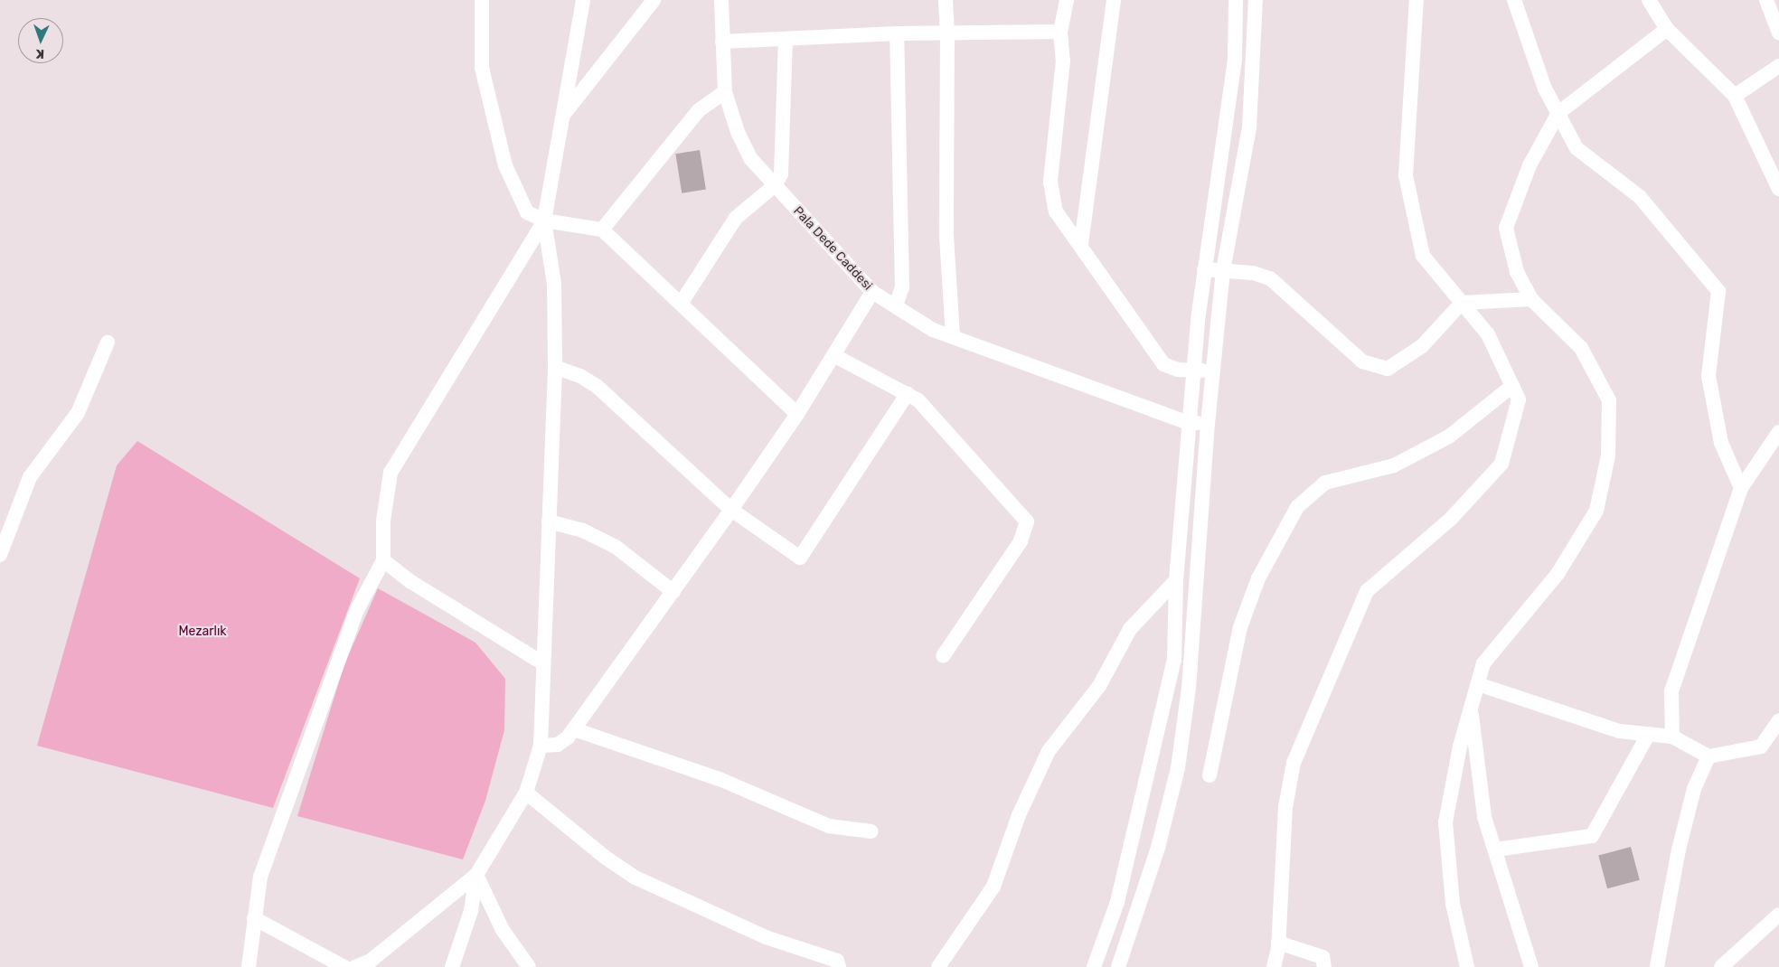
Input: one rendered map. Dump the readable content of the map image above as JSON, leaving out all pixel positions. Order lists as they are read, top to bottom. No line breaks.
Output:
{"streets":{"street":["Pala Dede Caddesi"]},"parks":["Mezarlık"],"north":"bottom"}
